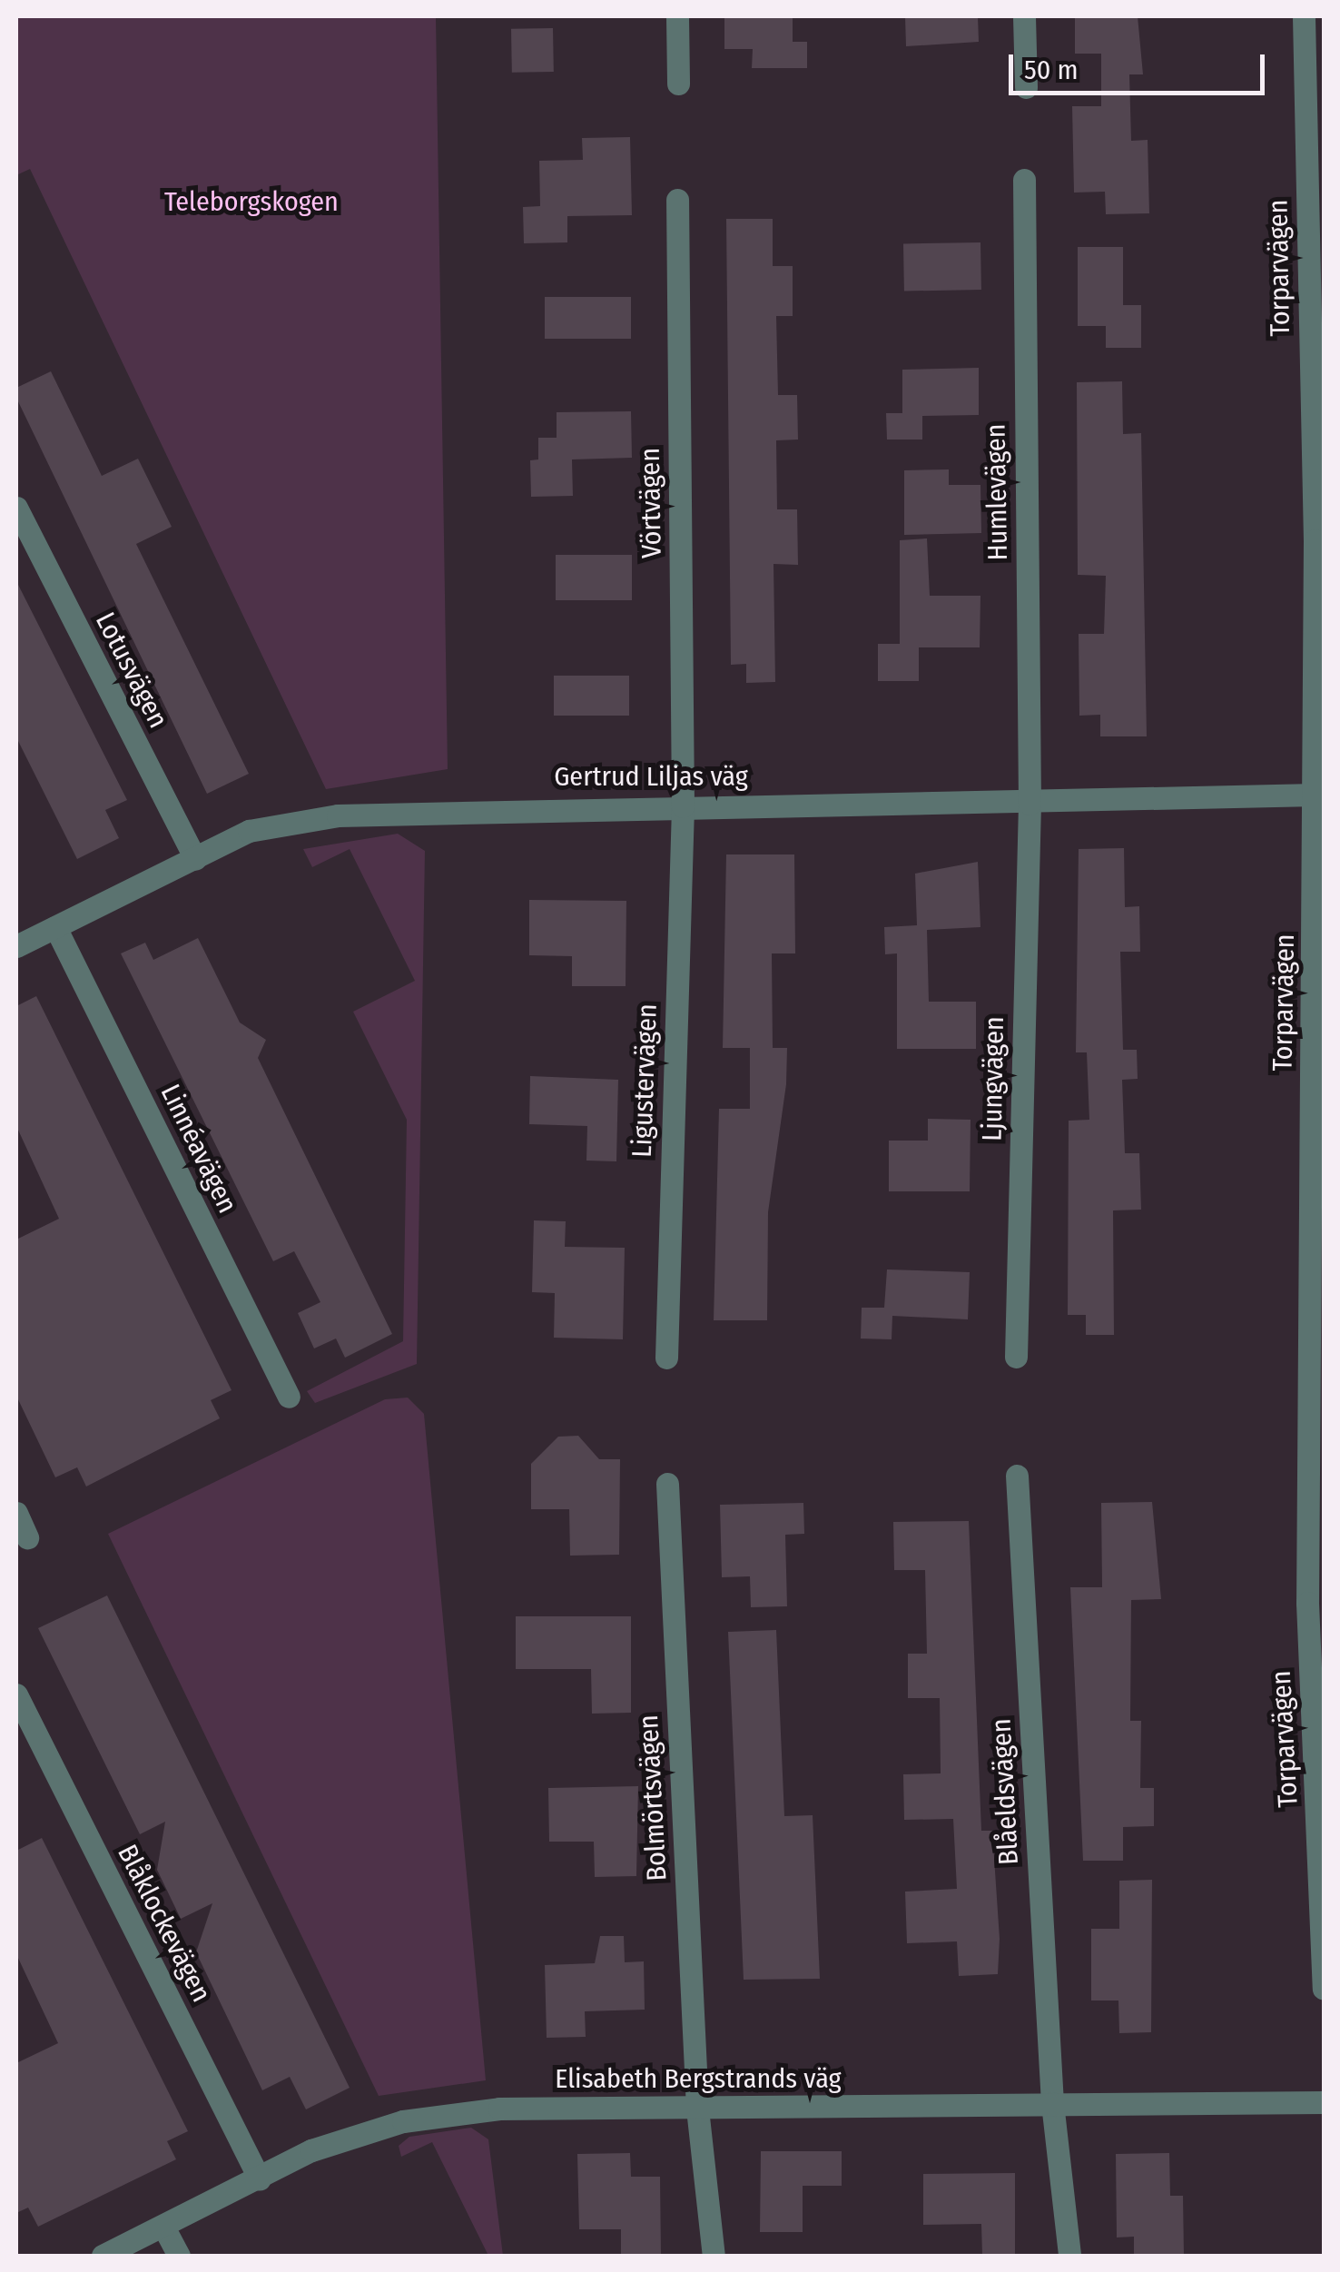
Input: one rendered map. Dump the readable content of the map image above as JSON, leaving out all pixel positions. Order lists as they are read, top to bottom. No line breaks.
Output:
{"streets":{"street":["Torparvägen","Humlevägen","Vörtvägen","Lotusvägen","Gertrud Liljas väg","Ljungvägen","Ligustervägen","Linnéavägen","Blåeldsvägen","Bolmörtsvägen","Blåklockevägen","Elisabeth Bergstrands väg"]},"crossings":[["Torparvägen","Gertrud Liljas väg"],["Humlevägen","Gertrud Liljas väg"],["Humlevägen","Ljungvägen"],["Vörtvägen","Gertrud Liljas väg"],["Vörtvägen","Ligustervägen"],["Lotusvägen","Gertrud Liljas väg"],["Gertrud Liljas väg","Ljungvägen"],["Gertrud Liljas väg","Ligustervägen"],["Gertrud Liljas väg","Linnéavägen"],["Blåeldsvägen","Elisabeth Bergstrands väg"],["Bolmörtsvägen","Elisabeth Bergstrands väg"],["Blåklockevägen","Elisabeth Bergstrands väg"]],"parks":["Teleborgskogen"],"scale_bar":"50 m"}
